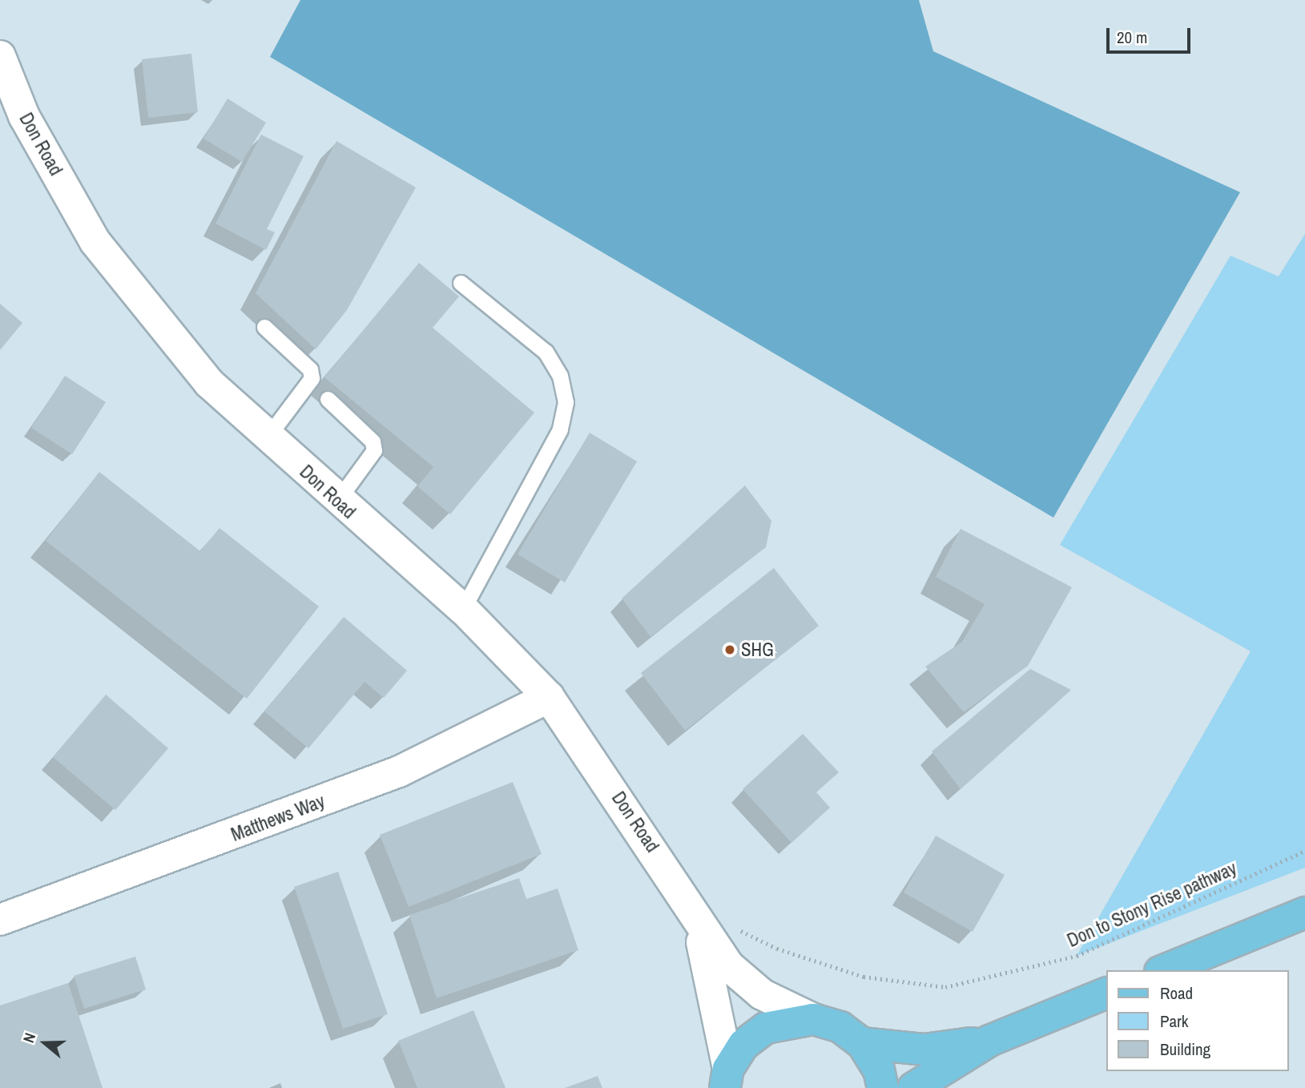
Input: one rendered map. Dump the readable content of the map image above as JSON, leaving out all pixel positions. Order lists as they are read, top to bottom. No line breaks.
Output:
{"streets":{"main road":["Don Road","Matthews Way"],"path":["Don to Stony Rise pathway"]},"crossings":[["Don Road","Matthews Way"]],"places":["SHG"],"legend":["Road","Park","Building"],"scale_bar":"20 m","north":"left"}
